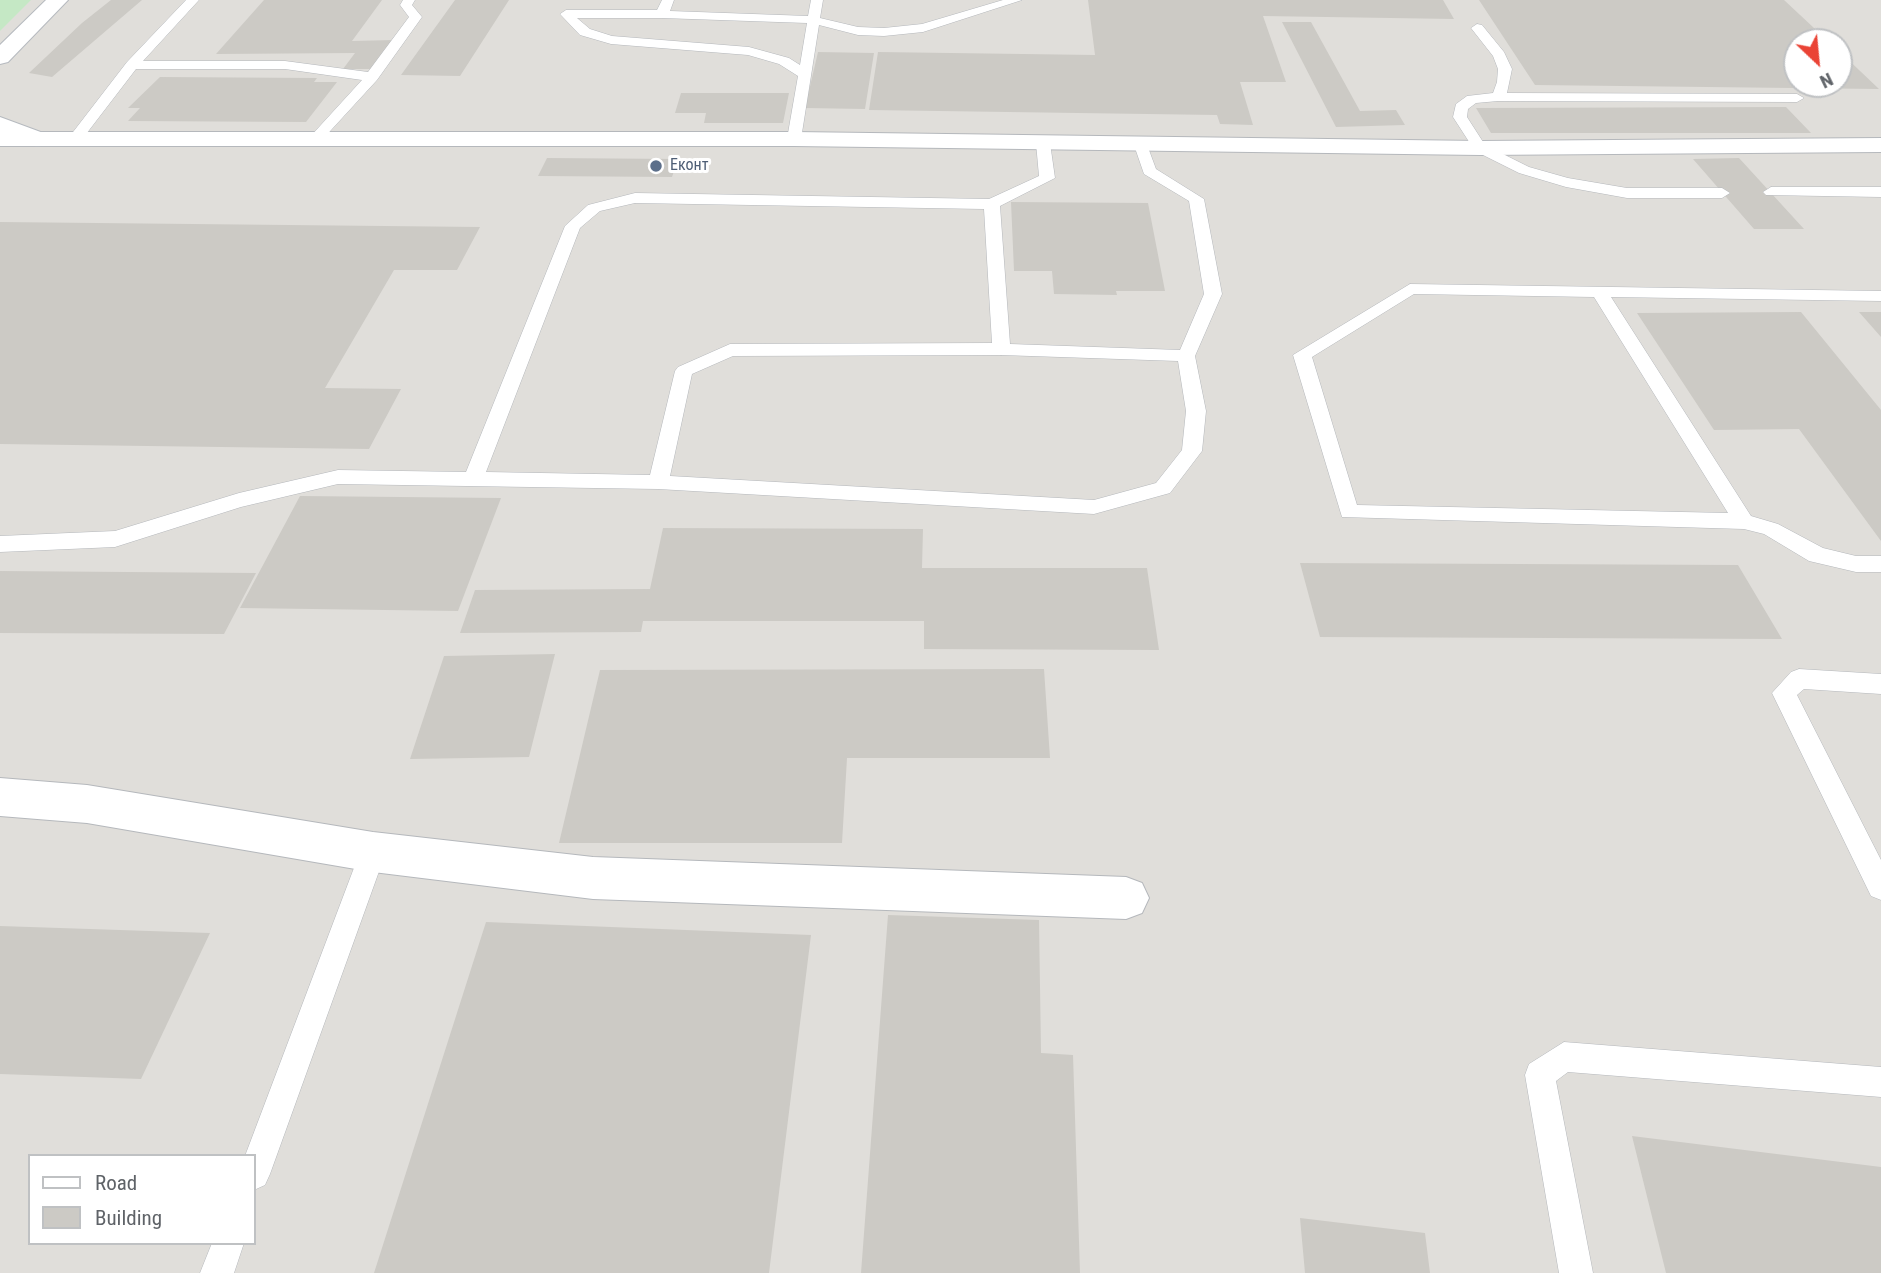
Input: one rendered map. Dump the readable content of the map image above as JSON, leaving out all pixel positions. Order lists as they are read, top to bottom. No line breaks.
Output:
{"places":["Еконт"],"legend":["Road","Building"],"north":"bottom right"}
